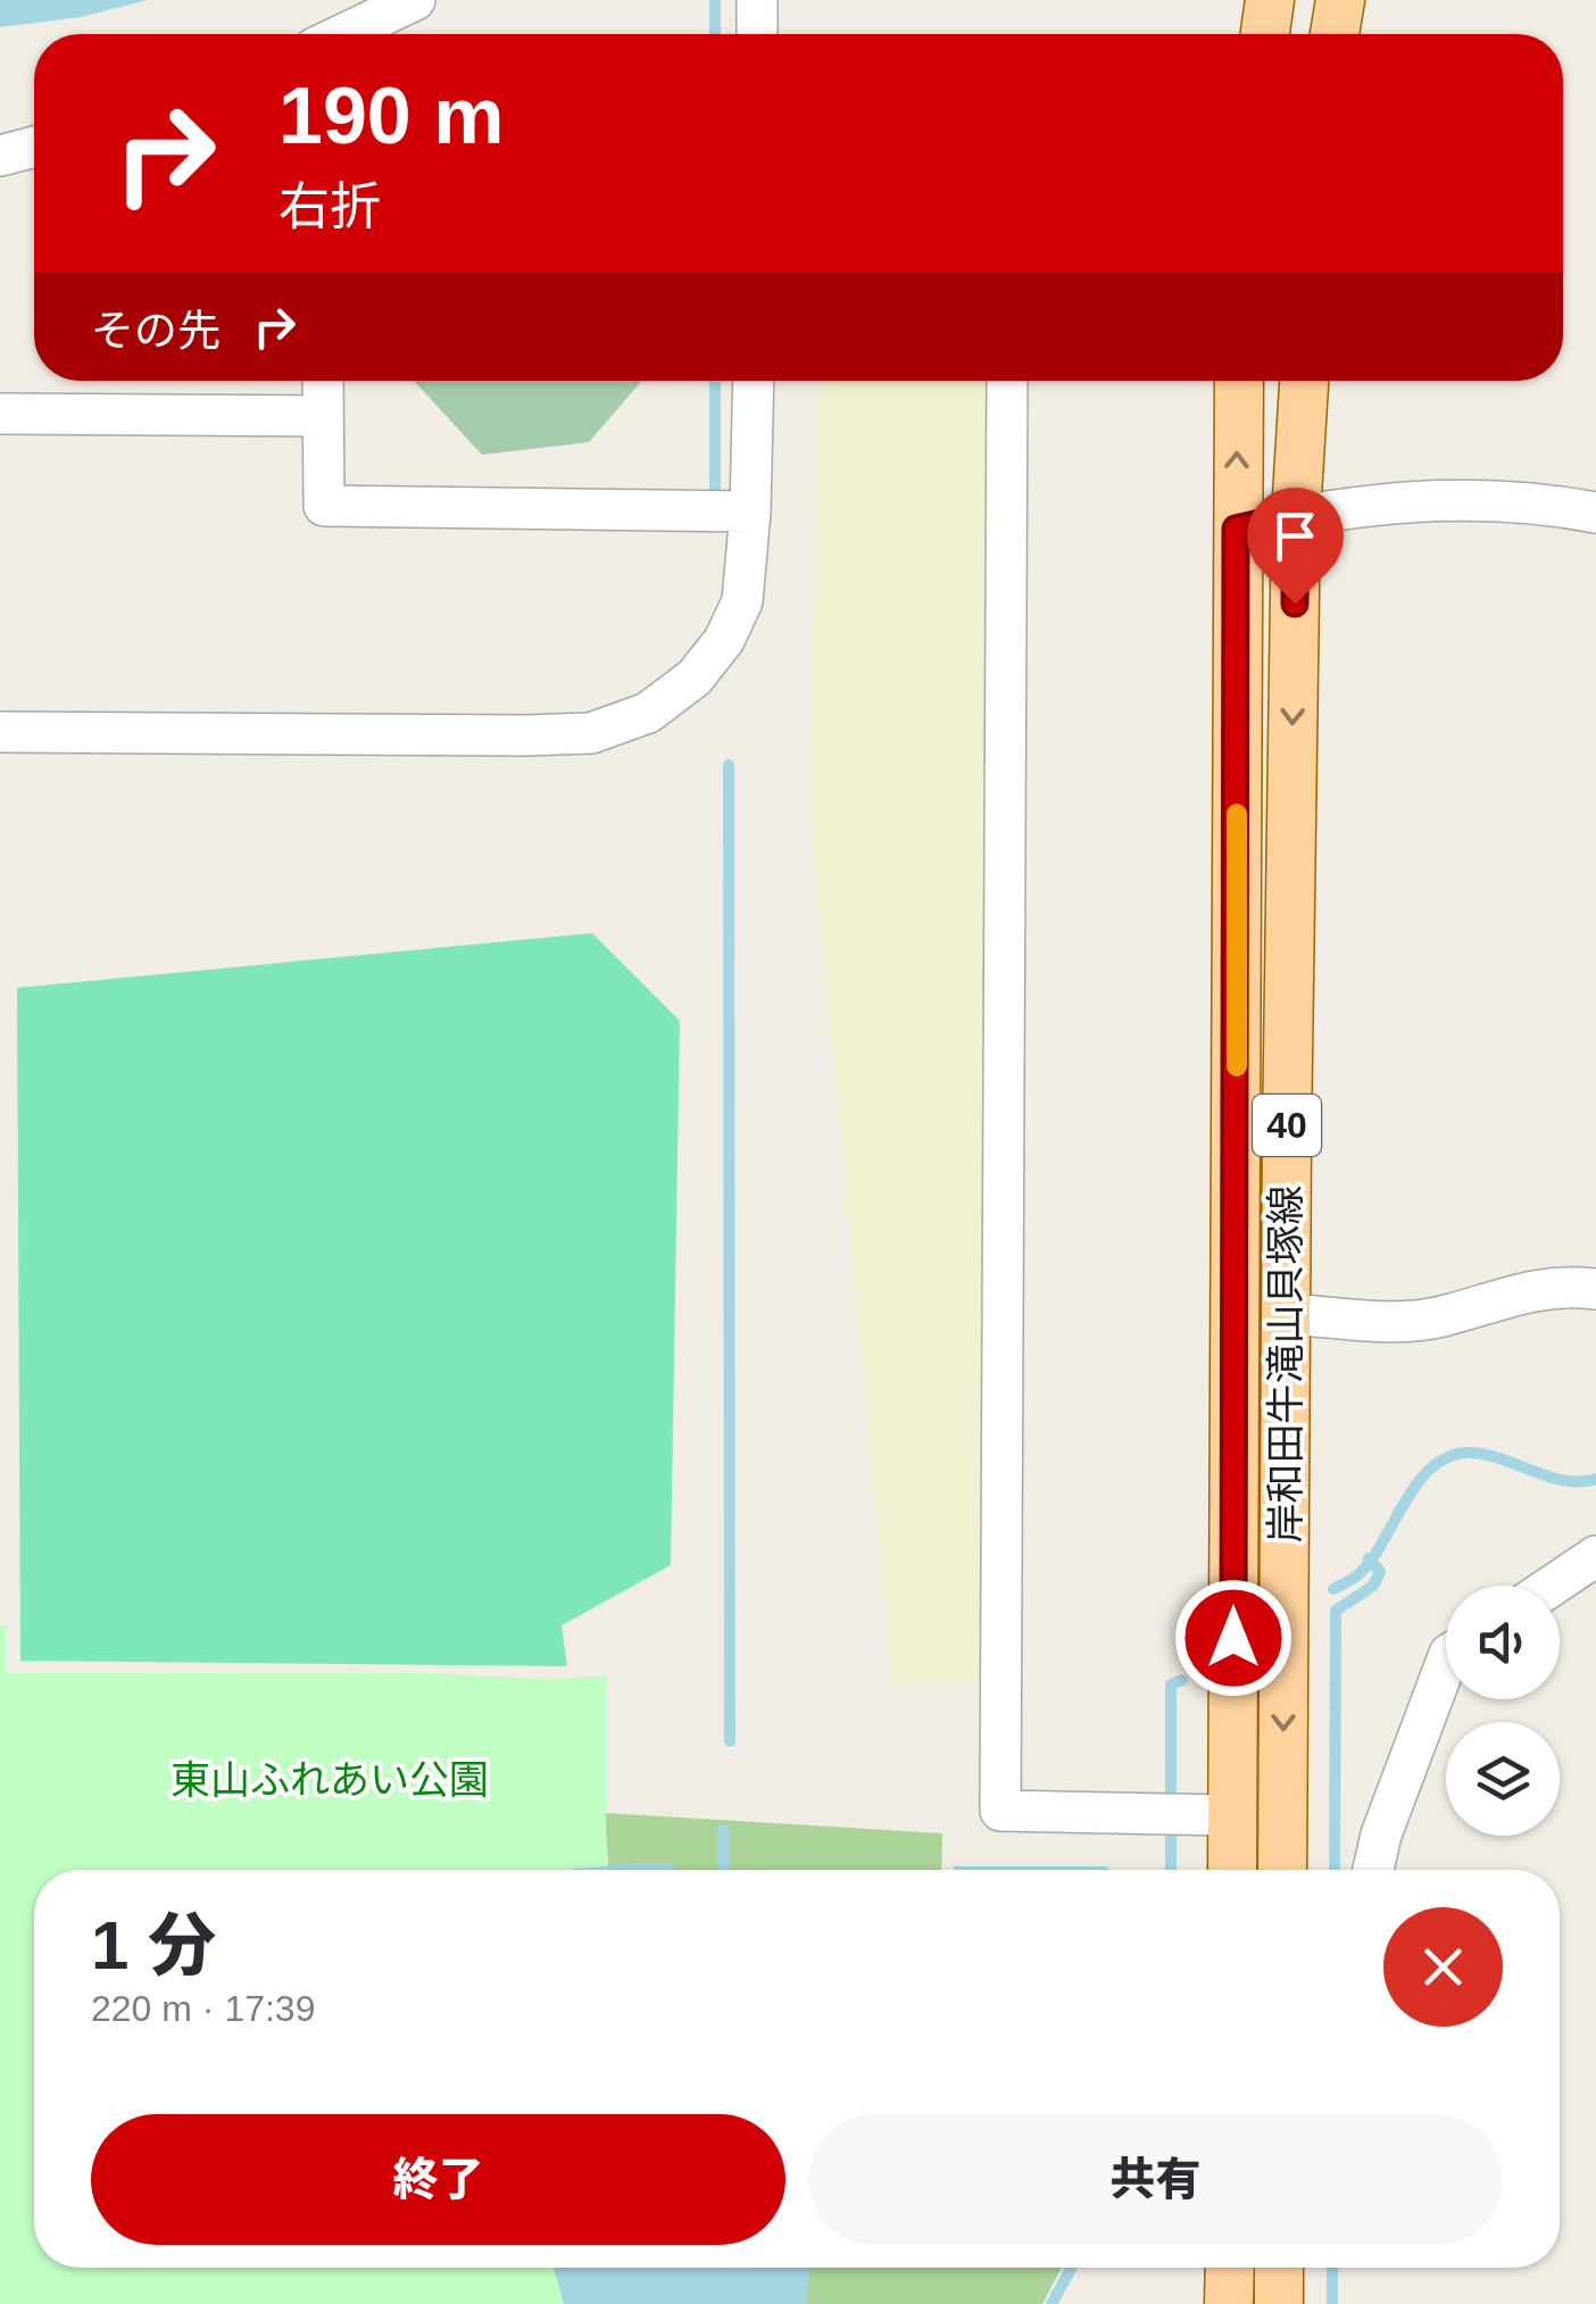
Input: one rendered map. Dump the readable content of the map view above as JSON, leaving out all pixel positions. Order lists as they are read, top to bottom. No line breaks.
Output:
{"streets":{"main road":["40","岸和田牛滝山貝塚線"]},"parks":["東山ふれあい公園"],"page":{"turn":["190 m","右折"],"then":"その先","heading":["1 分","220 m · 17:39"],"buttons":["終了","共有"]}}
